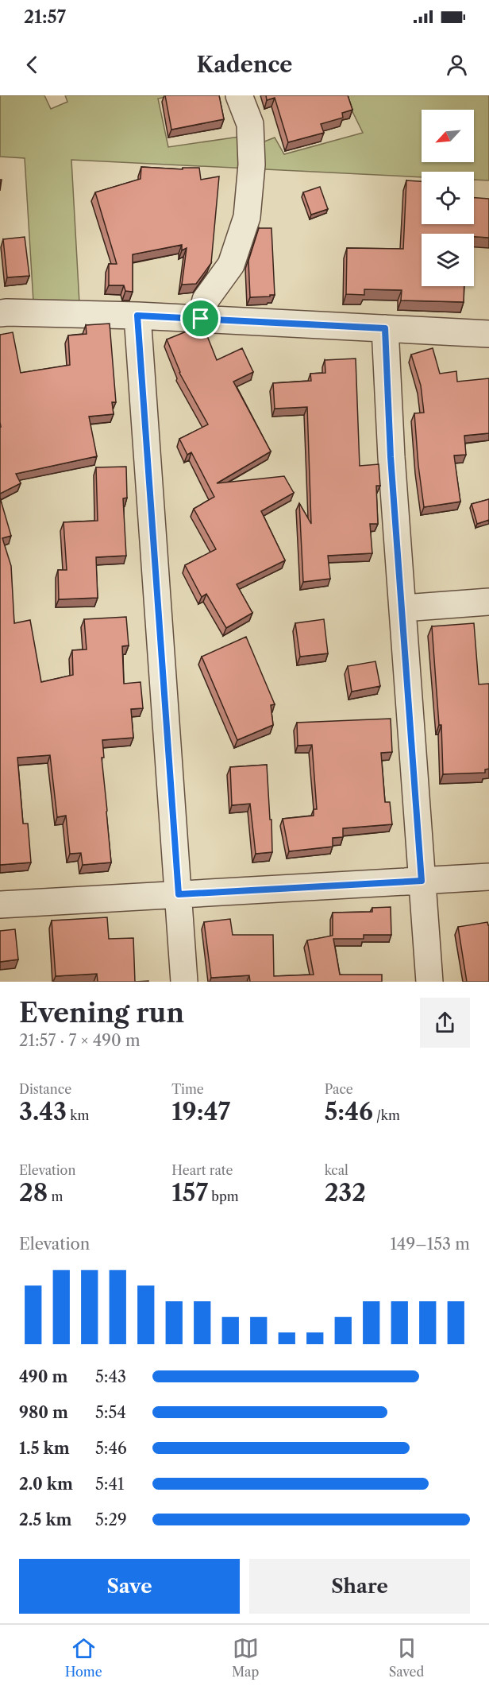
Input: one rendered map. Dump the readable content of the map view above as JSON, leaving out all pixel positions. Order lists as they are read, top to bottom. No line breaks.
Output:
{"north":"bottom left","page":{"status":"21:57","header":"Kadence","heading":["Evening run","21:57 · 7 × 490 m"],"stats":[["Distance","3.43 km"],["Time","19:47"],["Pace","5:46 /km"],["Elevation","28 m"],["Heart rate","157 bpm"],["kcal","232"]],"chart":["Elevation","149–153 m"],"list":[{"name":"490 m","note":"5:43"},{"name":"980 m","note":"5:54"},{"name":"1.5 km","note":"5:46"},{"name":"2.0 km","note":"5:41"},{"name":"2.5 km","note":"5:29"}],"buttons":["Save","Share"],"tabs":["Home","Map","Saved"]}}
